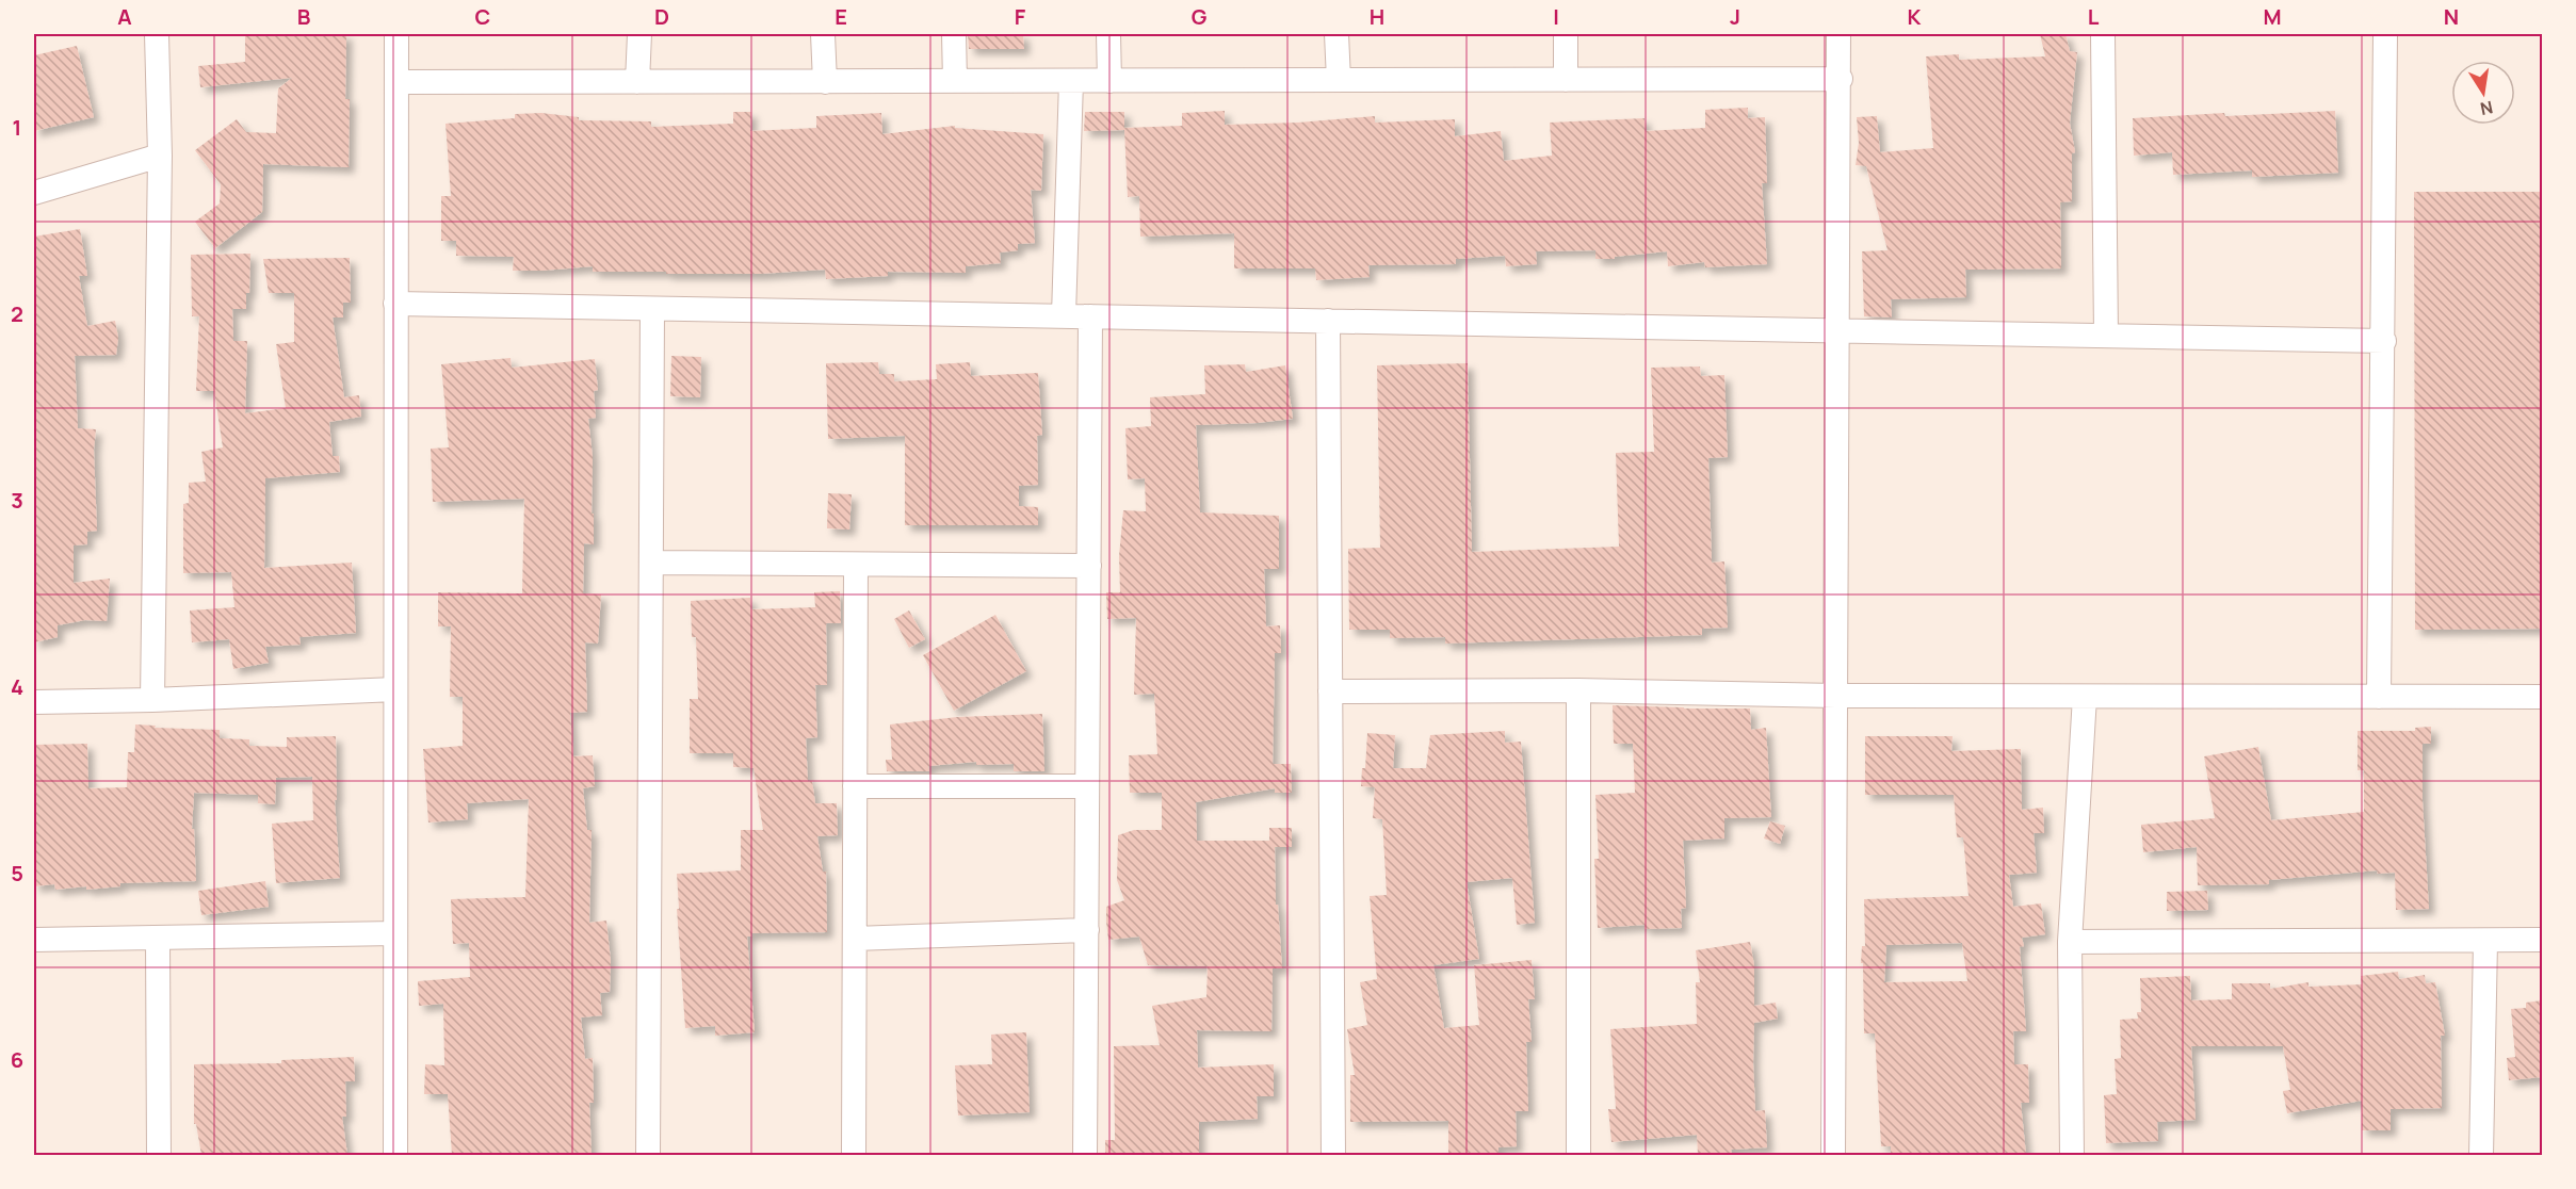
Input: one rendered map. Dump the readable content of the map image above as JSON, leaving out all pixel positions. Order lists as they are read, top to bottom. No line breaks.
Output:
{"north":"bottom","grid":{"columns":["A","B","C","D","E","F","G","H","I","J","K","L","M","N"],"rows":["1","2","3","4","5","6"]}}
